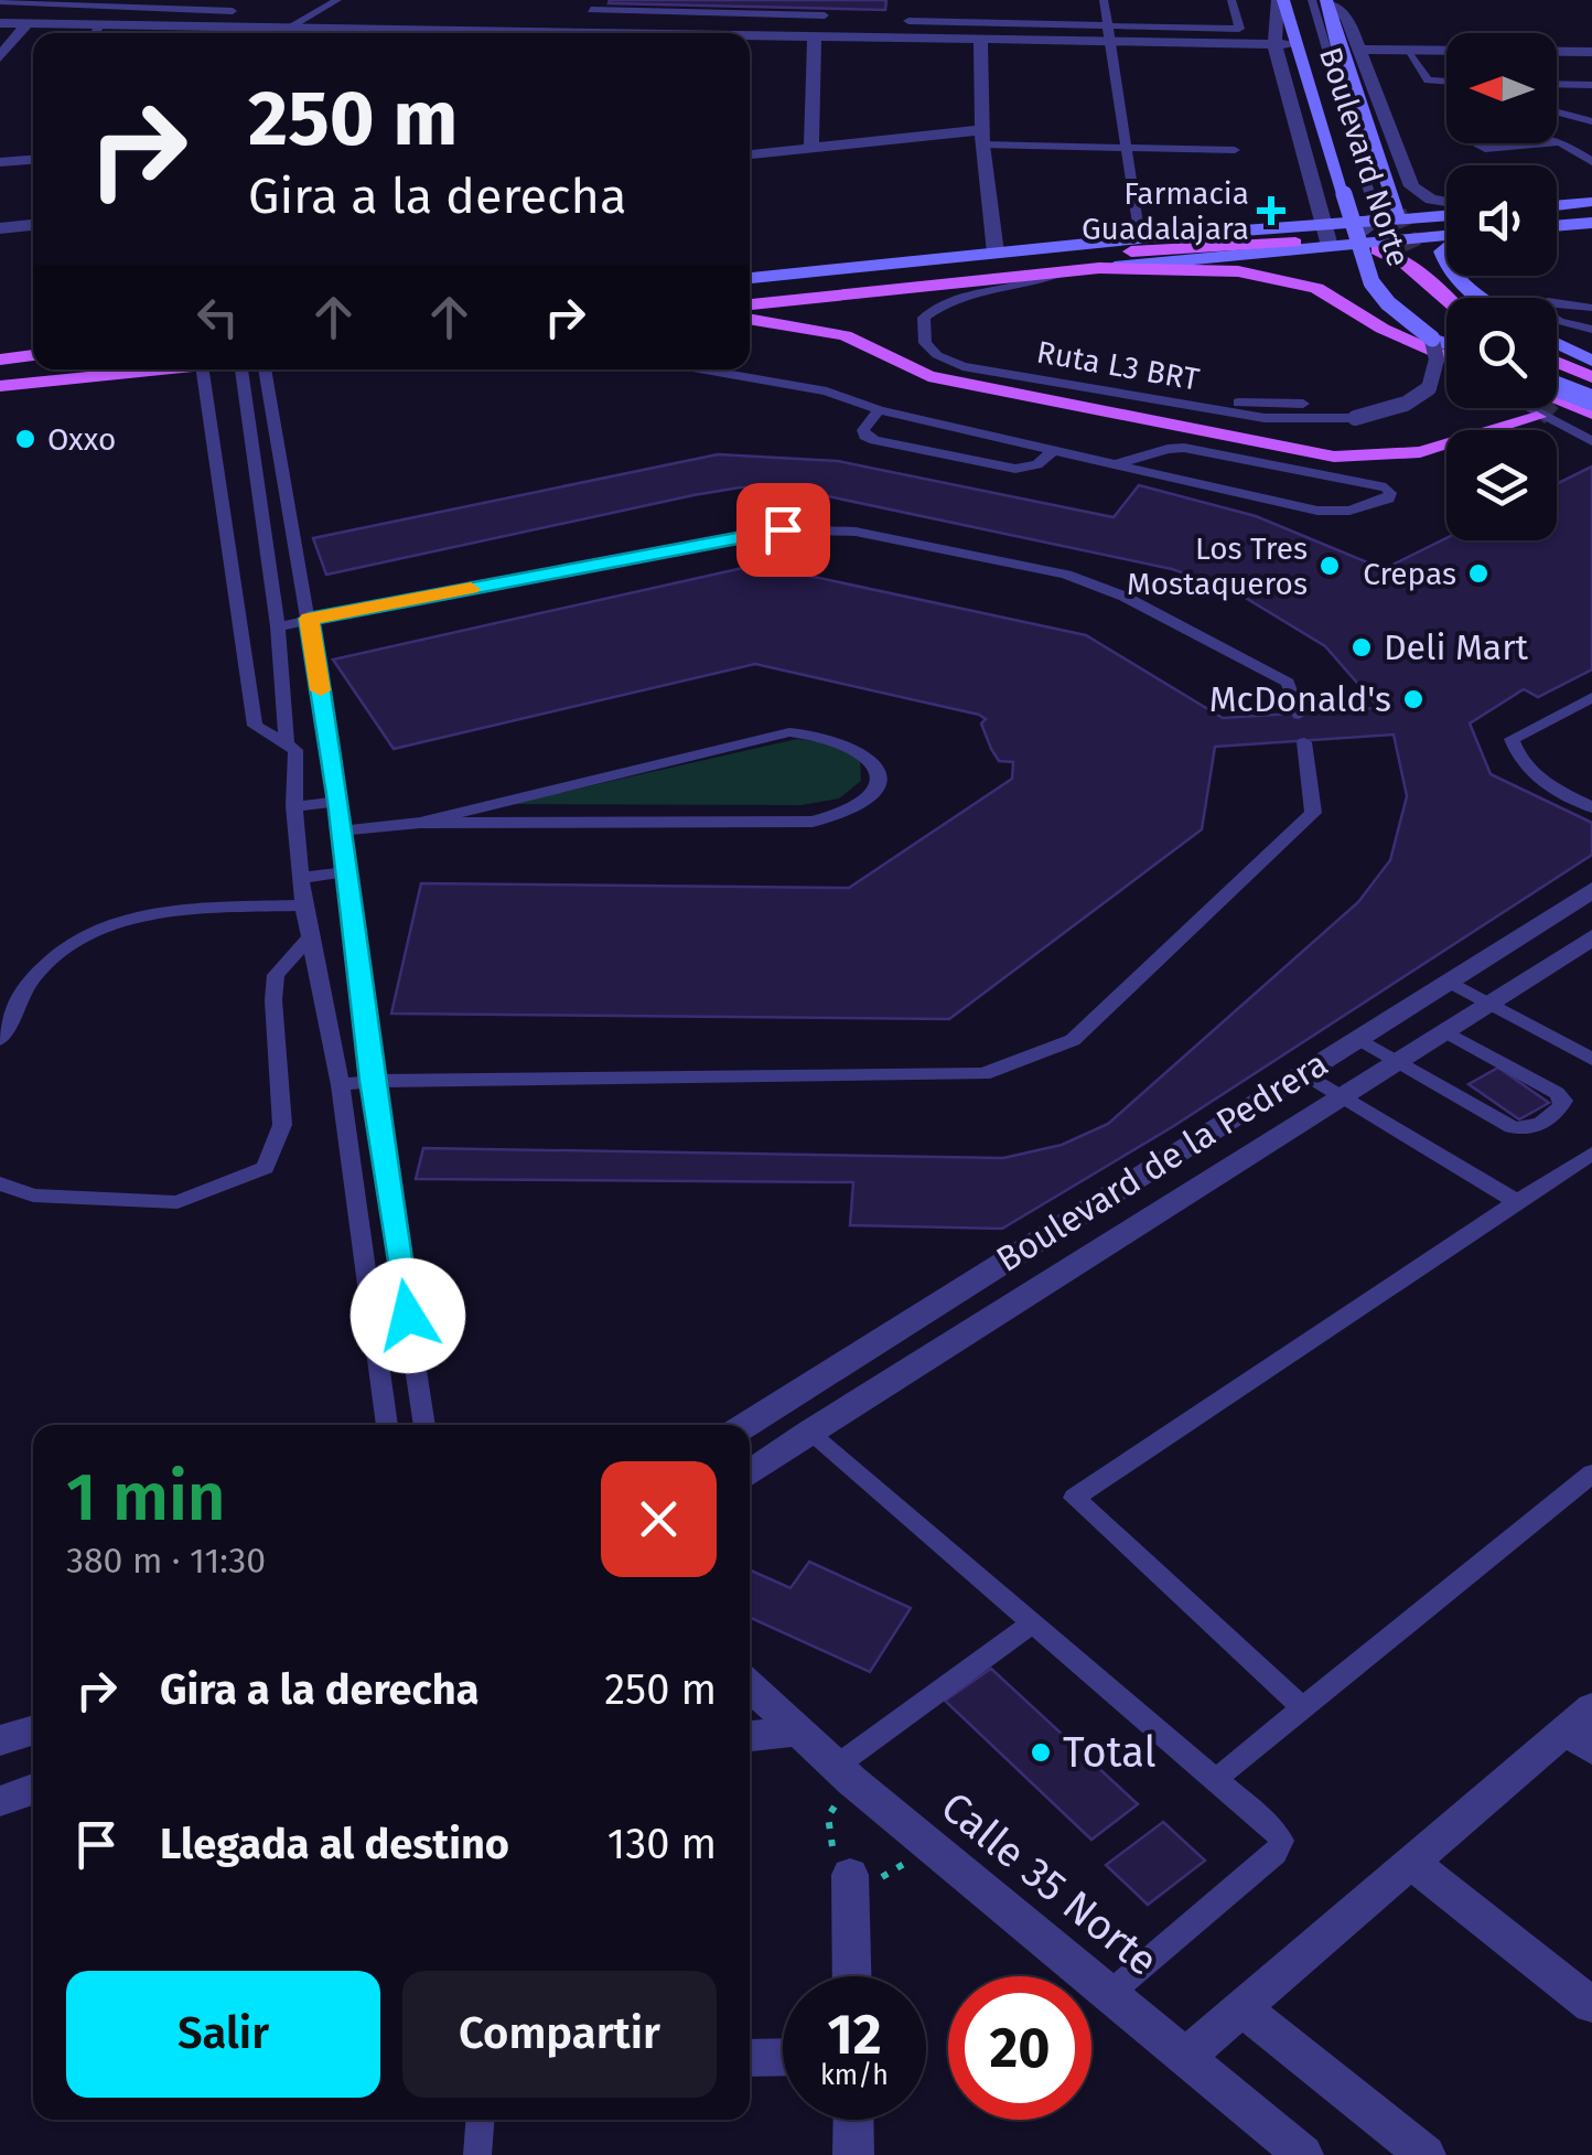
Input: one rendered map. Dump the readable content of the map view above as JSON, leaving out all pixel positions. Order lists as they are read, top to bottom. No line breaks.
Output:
{"streets":{"main road":["Boulevard Norte"],"street":["Boulevard de la Pedrera","Calle 35 Norte"],"lane":["Ruta L3 BRT"]},"crossings":[["Boulevard Norte","Ruta L3 BRT"]],"places":{"health":["Farmacia Guadalajara"],"other":["Oxxo","Los Tres Mostaqueros","Crepas","Deli Mart","McDonald's","Total"]},"north":"left","page":{"turn":["250 m","Gira a la derecha"],"heading":["1 min","380 m · 11:30"],"list":[{"name":"Gira a la derecha","value":"250 m"},{"name":"Llegada al destino","value":"130 m"}],"buttons":["Salir","Compartir"],"speed":"12 km/h","limit":"20"}}
